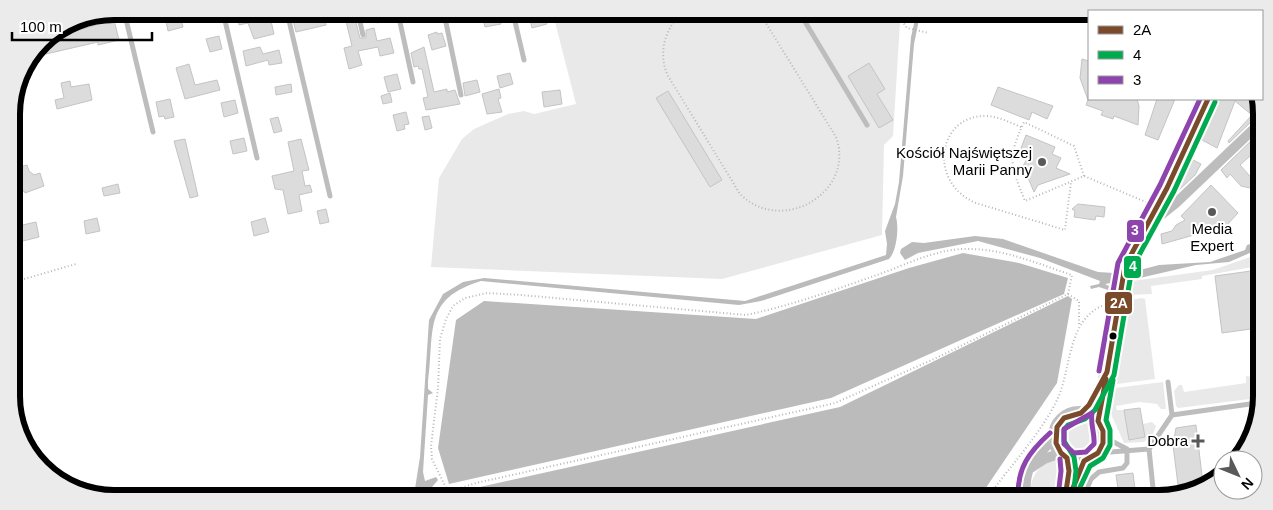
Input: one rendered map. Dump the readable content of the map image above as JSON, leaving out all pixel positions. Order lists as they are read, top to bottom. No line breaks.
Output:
{"places":{"other":["Kościół Najświętszej Marii Panny","Media Expert"],"health":["Dobra"]},"lines":["transit line 2A","transit line 3","transit line 4"],"legend":["2A","4","3"],"scale_bar":"100 m","north":"bottom right"}
